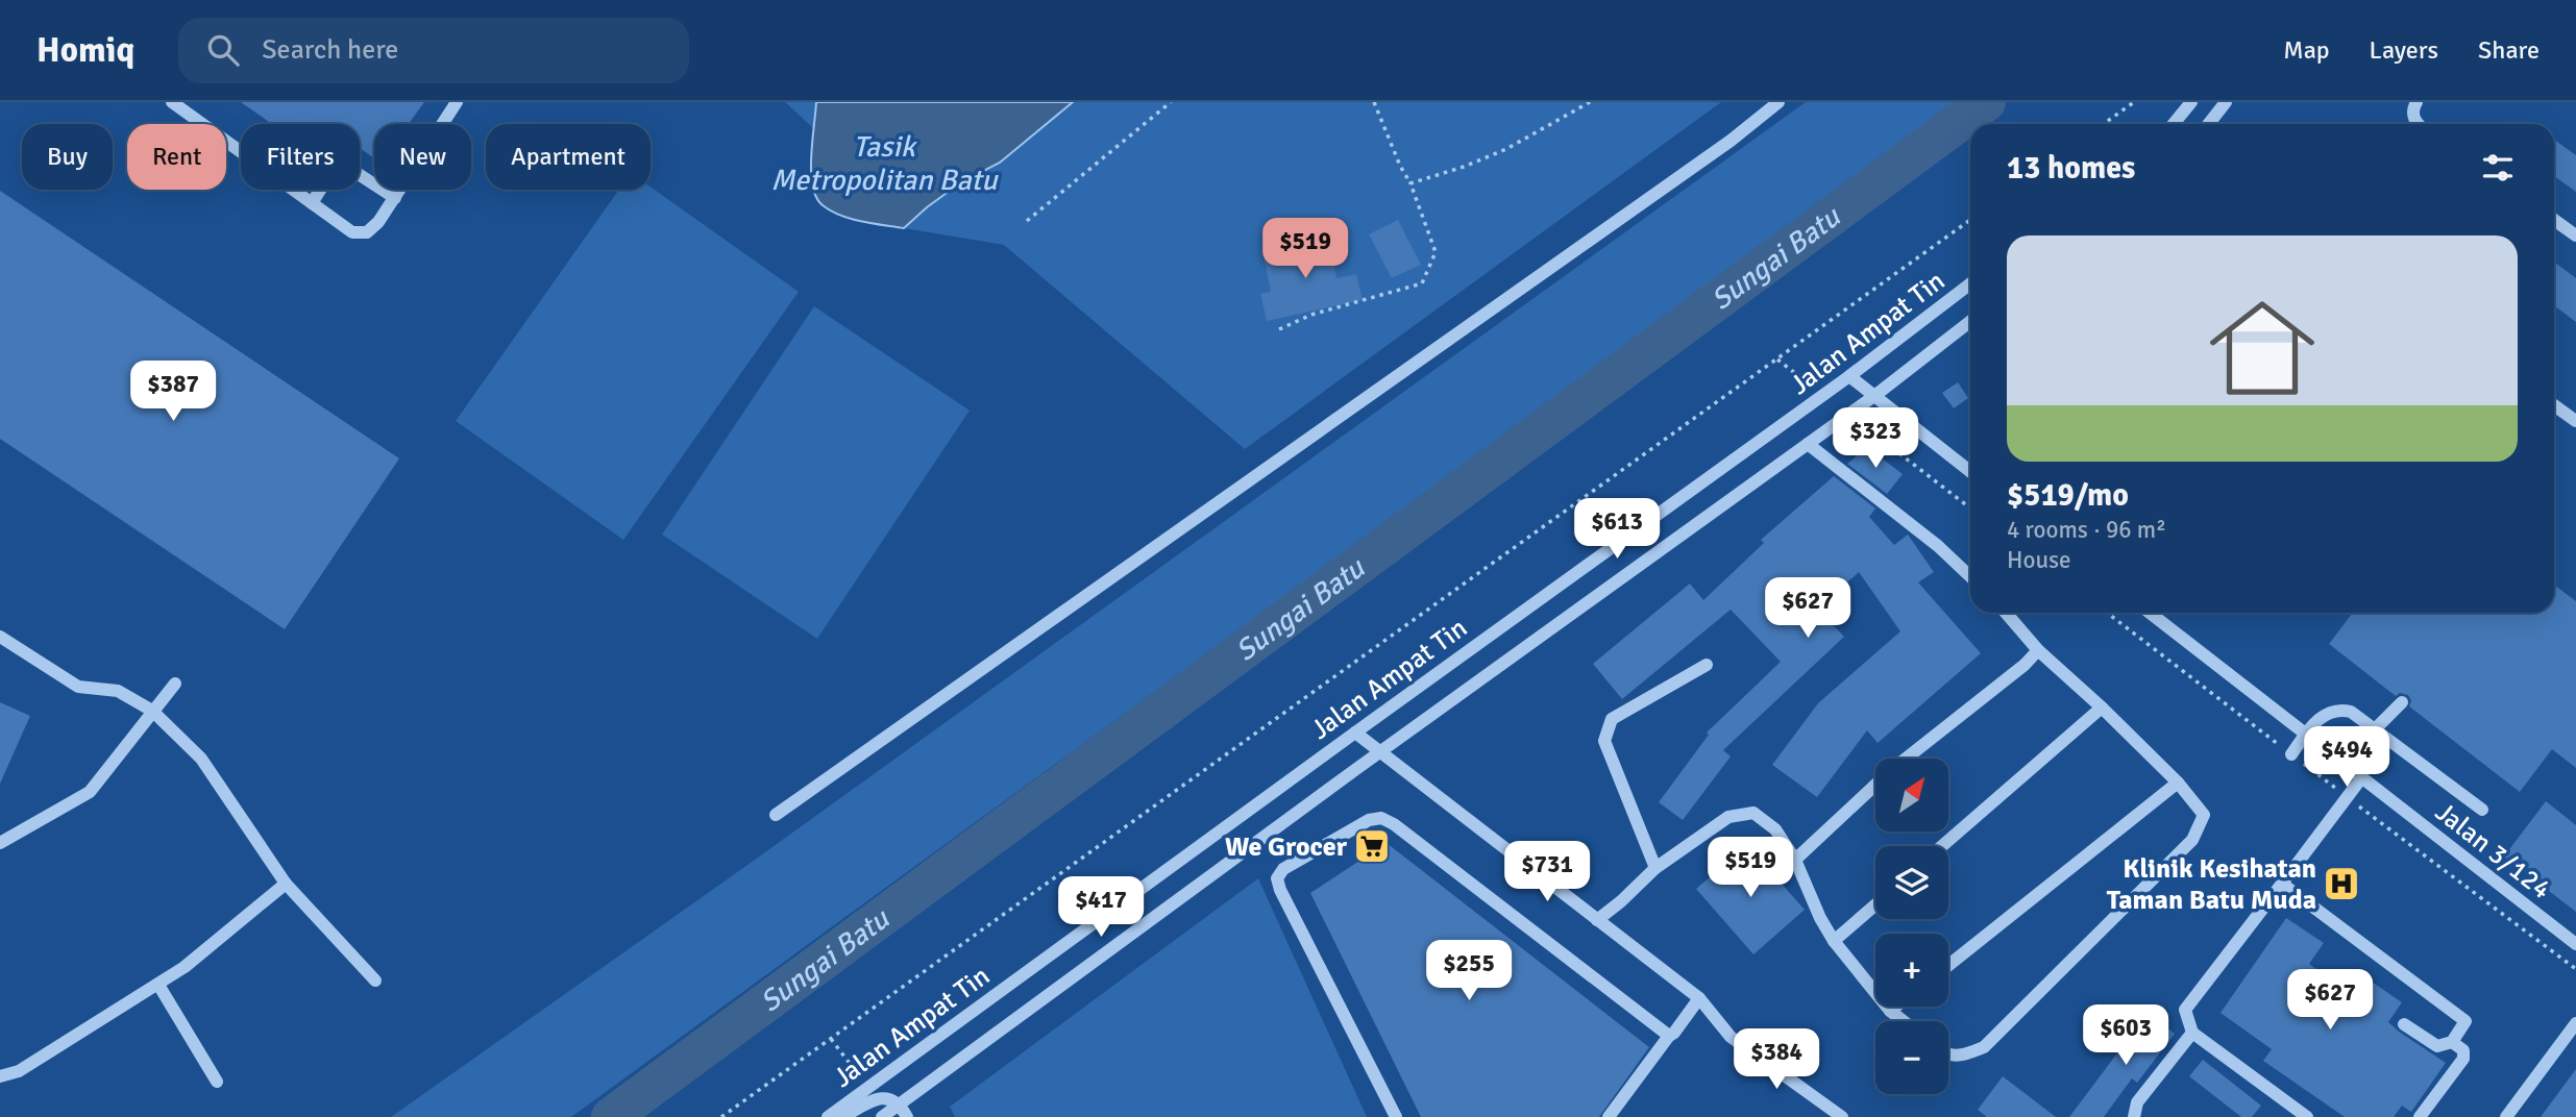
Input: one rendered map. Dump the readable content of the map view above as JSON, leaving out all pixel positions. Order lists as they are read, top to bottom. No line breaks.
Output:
{"streets":{"street":["Jalan Ampat Tin","Jalan 3/124"]},"water":["Tasik Metropolitan Batu","Sungai Batu"],"places":{"supermarket":["We Grocer"],"hospital":["Klinik Kesihatan Taman Batu Muda"]},"north":"top right","page":{"header":"Homiq","search":"Search here","nav":["Map","Layers","Share"],"chip":["Buy","Rent","Filters","New","Apartment"],"heading":"13 homes","list":[{"name":"$519/mo","note":"4 rooms · 96 m² · House"}],"price":["$519","$387","$323","$613","$627","$494","$519","$731","$417","$255","$627","$603","$384"],"map_buttons":["+","−"]}}
